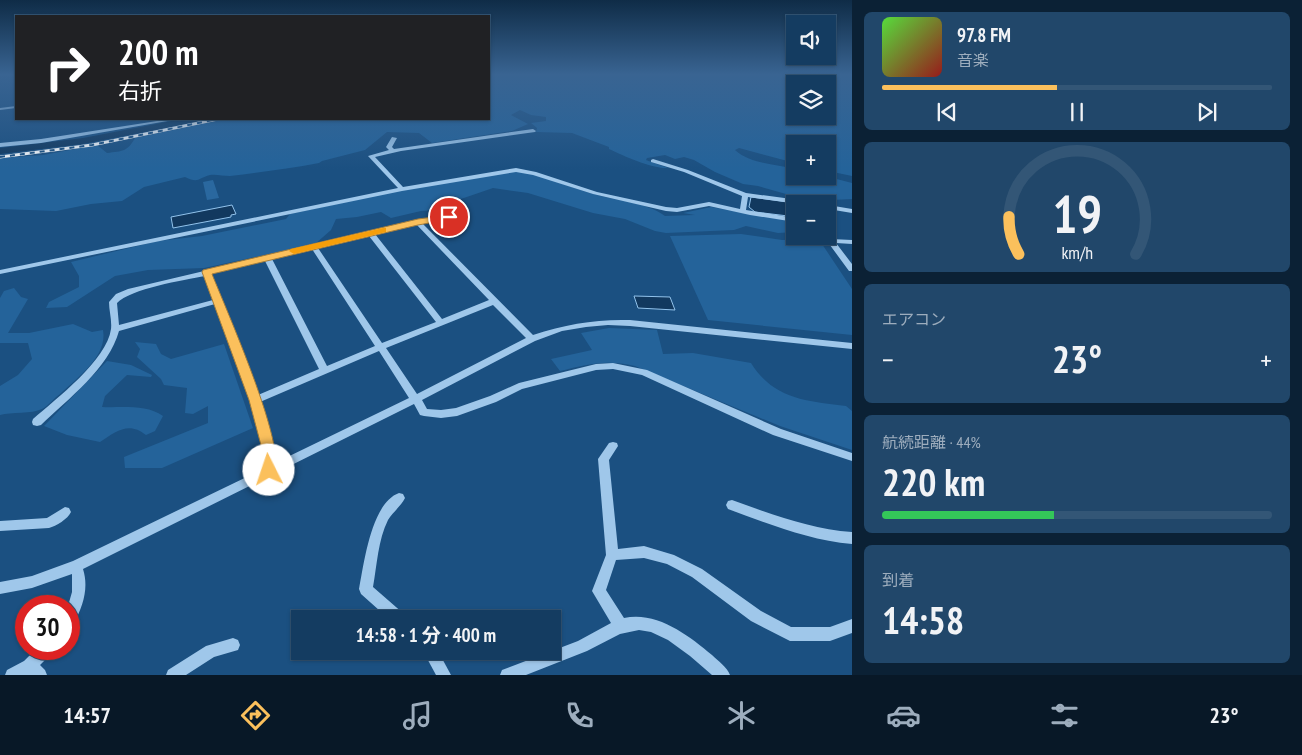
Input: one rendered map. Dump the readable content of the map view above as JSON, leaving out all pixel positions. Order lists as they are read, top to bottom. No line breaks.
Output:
{"page":{"map_buttons":["+","−"],"turn":["200 m","右折"],"song":["97.8 FM","音楽"],"tile":["エアコン",["航続距離 · 44%","220 km"],["到着","14:58"]],"heat":["−","23°","+"],"limit":"30","trip":"14:58 · 1 分 · 400 m","tabs":["14:57","23°"],"gauge":["19","km/h"]}}
